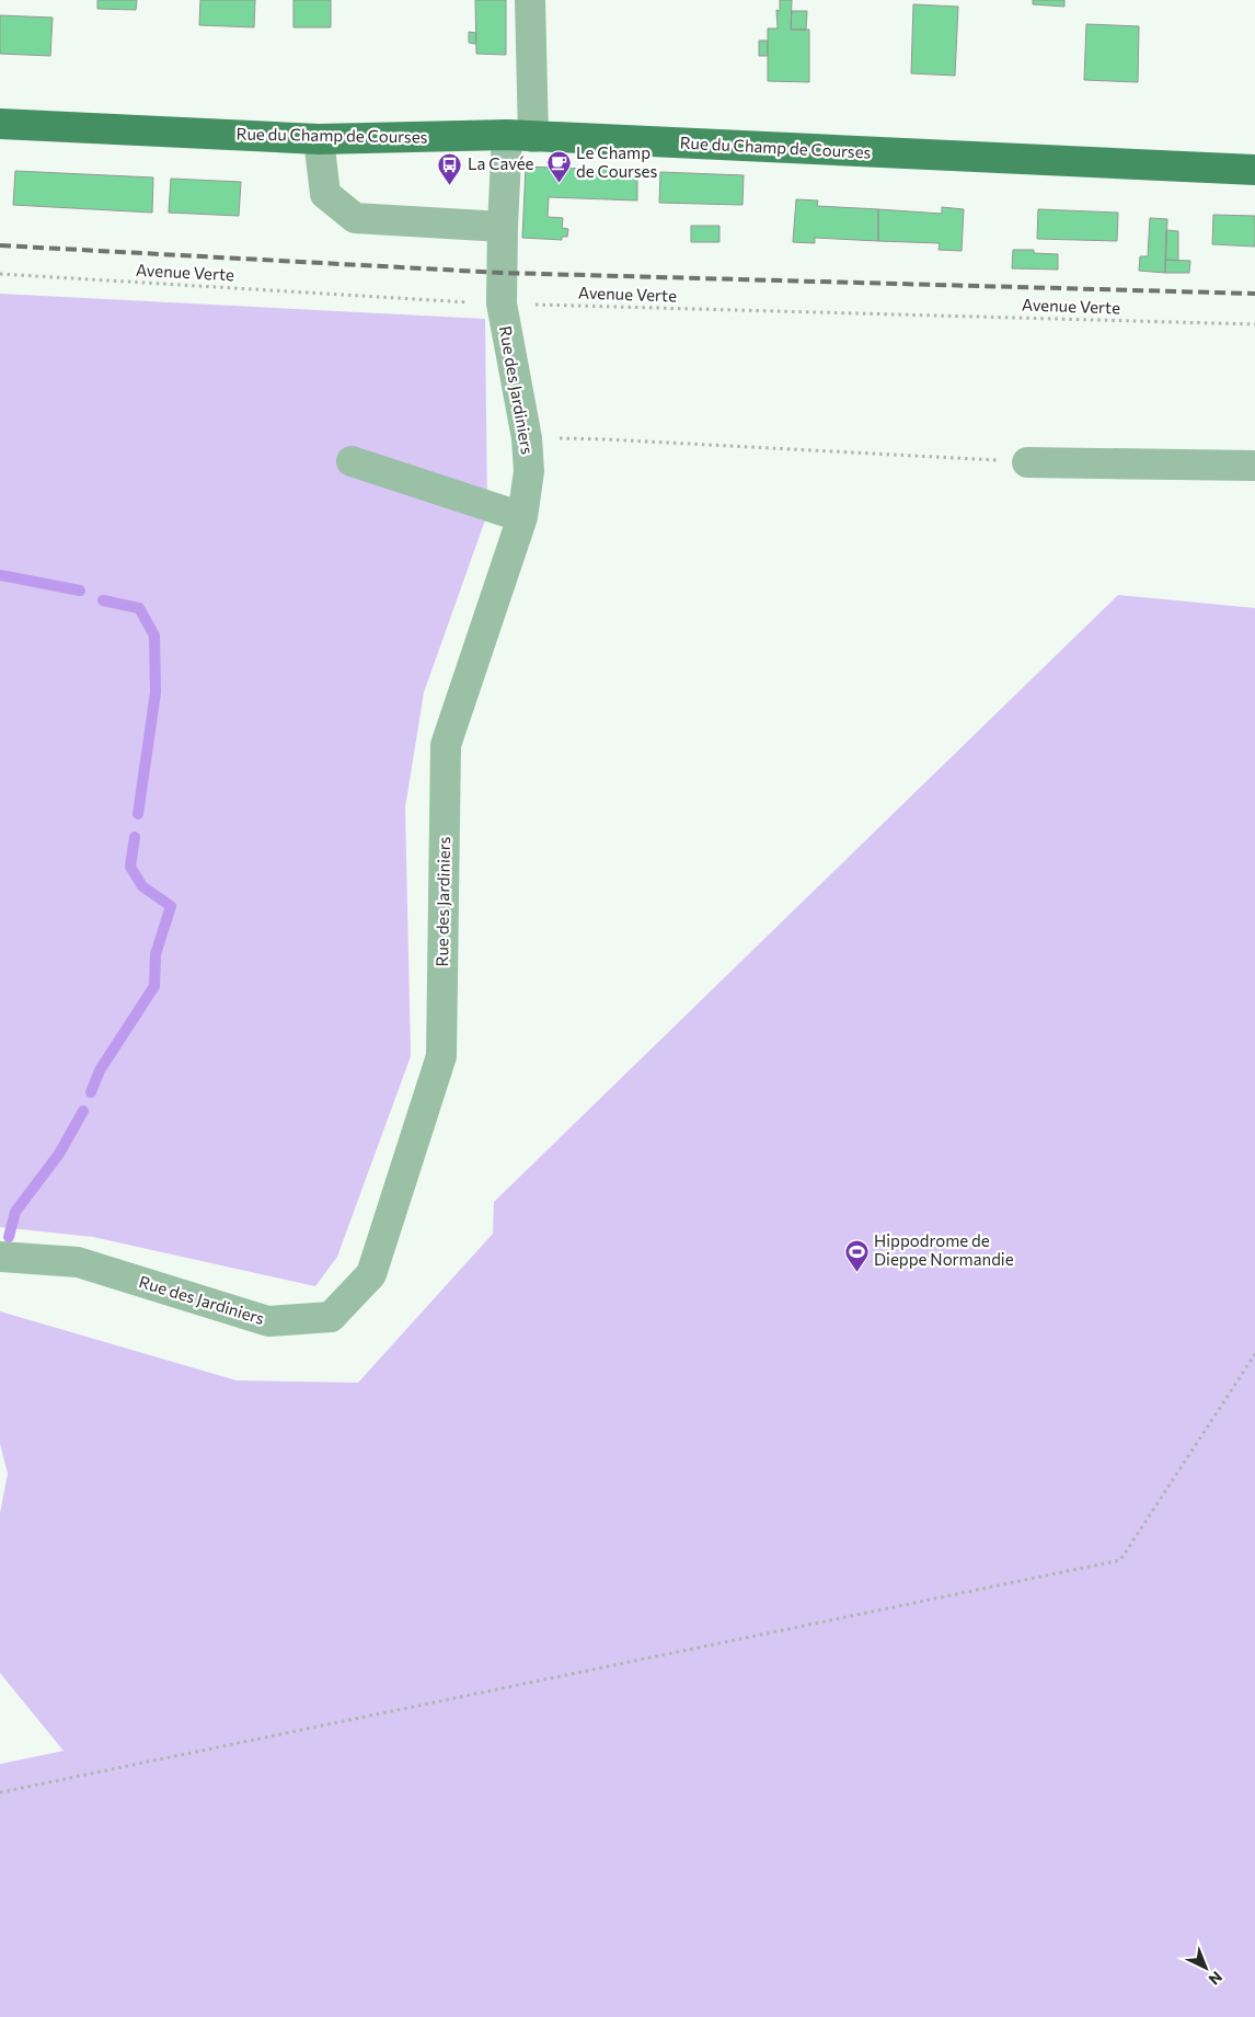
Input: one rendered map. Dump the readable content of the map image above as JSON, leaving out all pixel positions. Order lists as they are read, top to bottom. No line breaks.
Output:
{"streets":{"main road":["Rue du Champ de Courses"],"street":["Rue des Jardiniers"],"path":["Avenue Verte"]},"crossings":[["Rue du Champ de Courses","Rue des Jardiniers"],["Avenue Verte","Rue des Jardiniers"]],"places":{"cafe":["Le Champ de Courses"],"bus stop":["La Cavée"],"sports":["Hippodrome de Dieppe Normandie"]},"north":"bottom right"}
